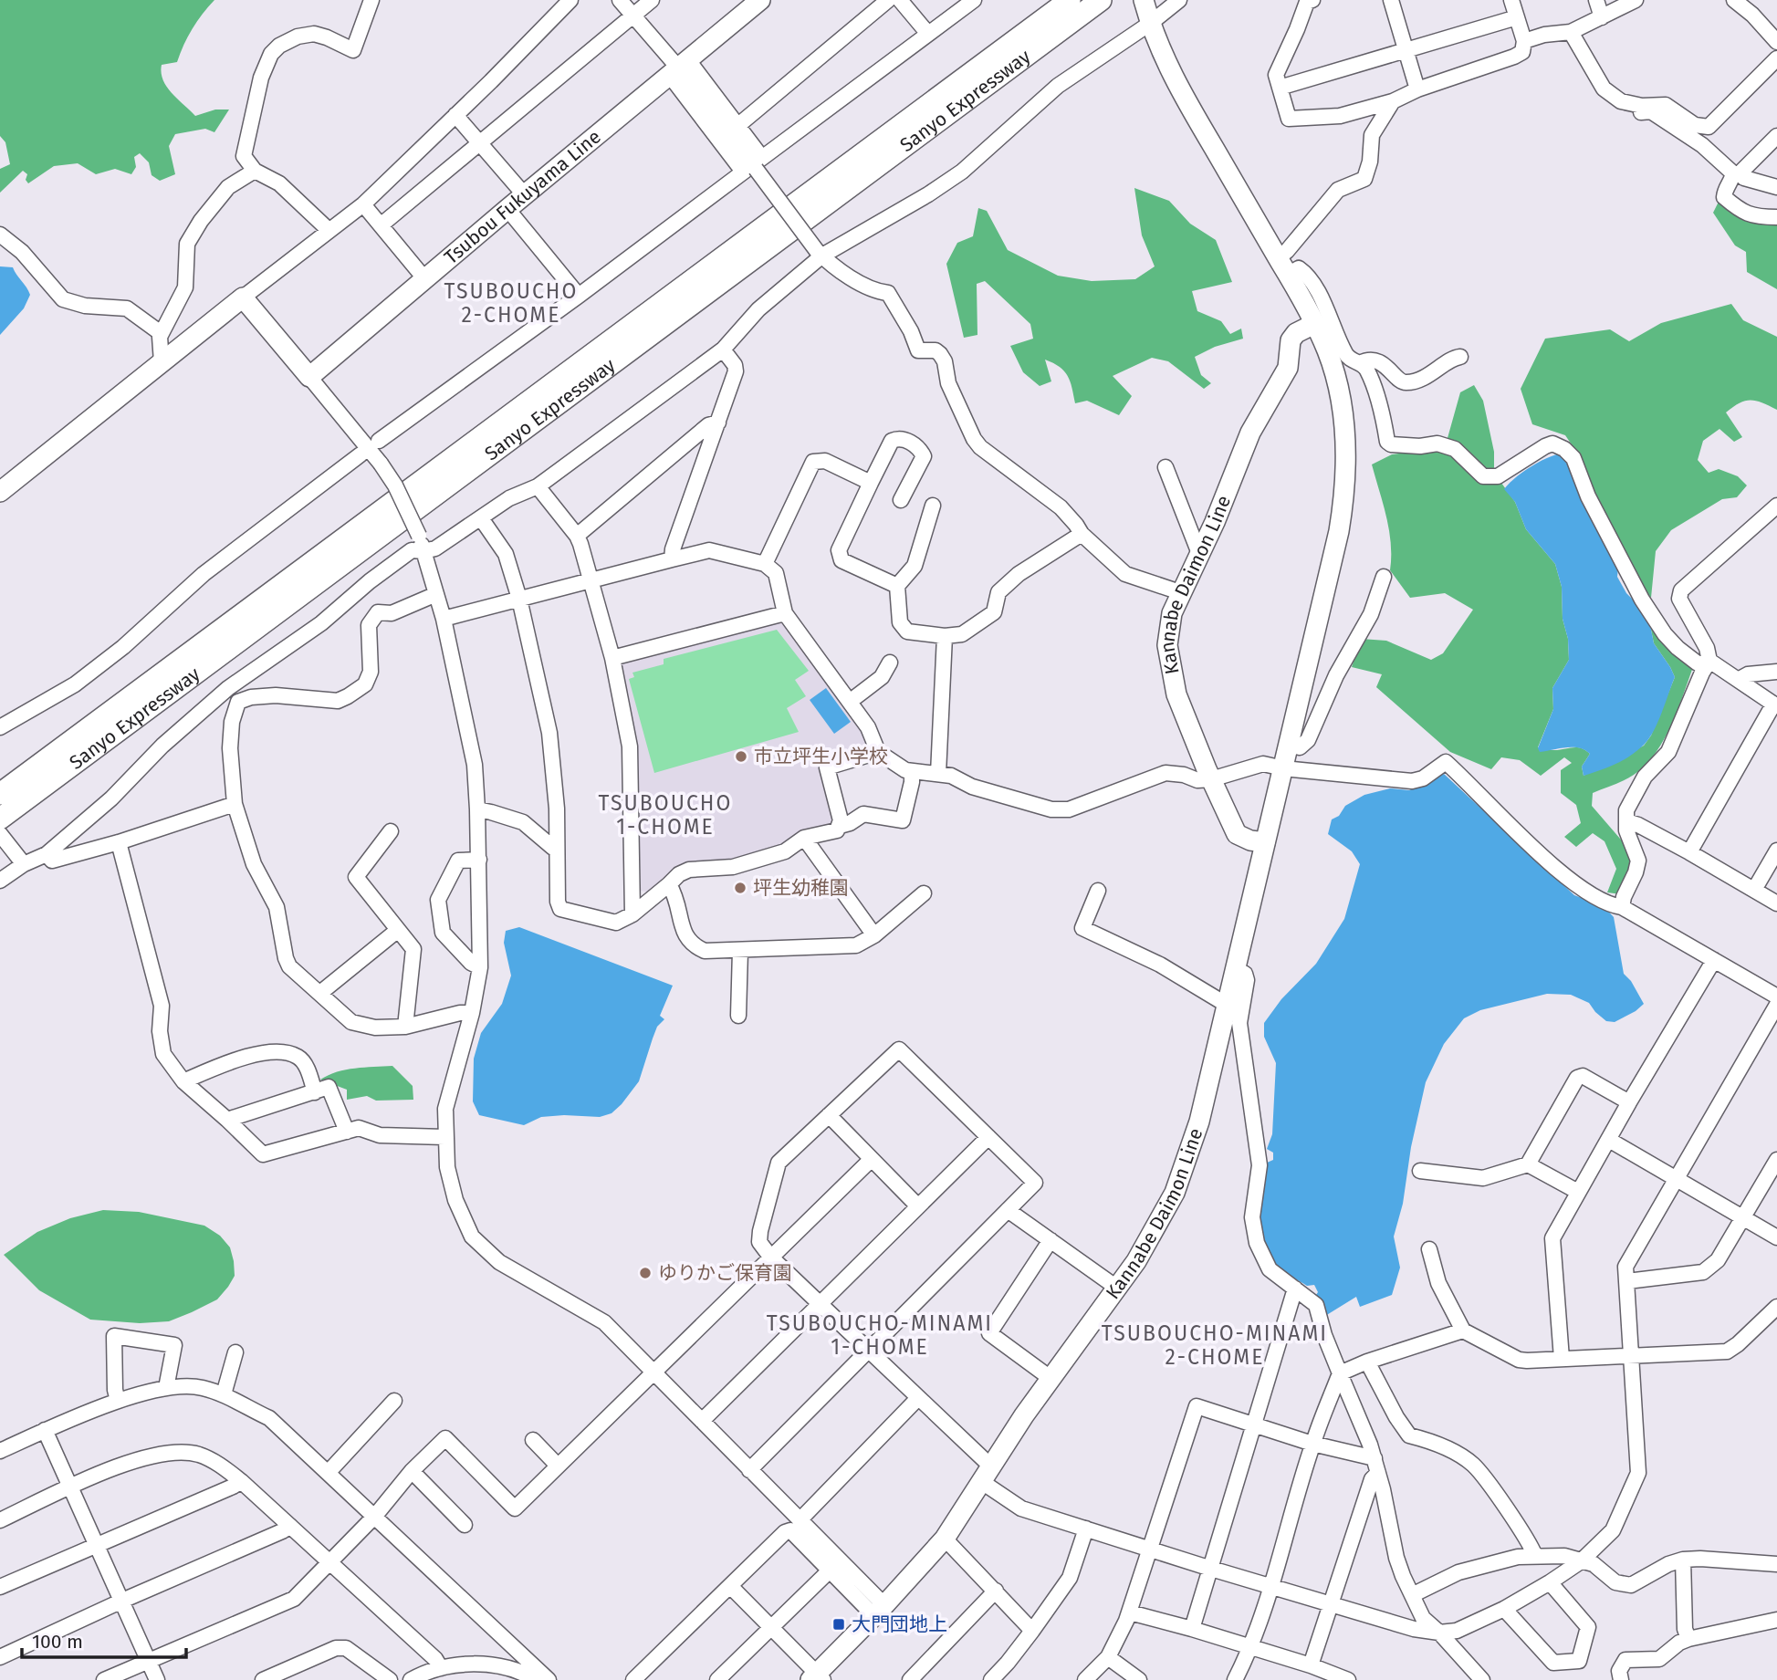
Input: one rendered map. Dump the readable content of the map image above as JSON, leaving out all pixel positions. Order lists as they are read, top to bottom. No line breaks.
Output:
{"streets":{"highway":["Sanyo Expressway"],"main road":["Tsubou Fukuyama Line","Kannabe Daimon Line"]},"districts":["TSUBOUCHO 2-CHOME","TSUBOUCHO 1-CHOME","TSUBOUCHO-MINAMI 1-CHOME","TSUBOUCHO-MINAMI 2-CHOME"],"places":{"other":["市立坪生小学校","坪生幼稚園","ゆりかご保育園"],"transit":["大門団地上"]},"scale_bar":"100 m"}
